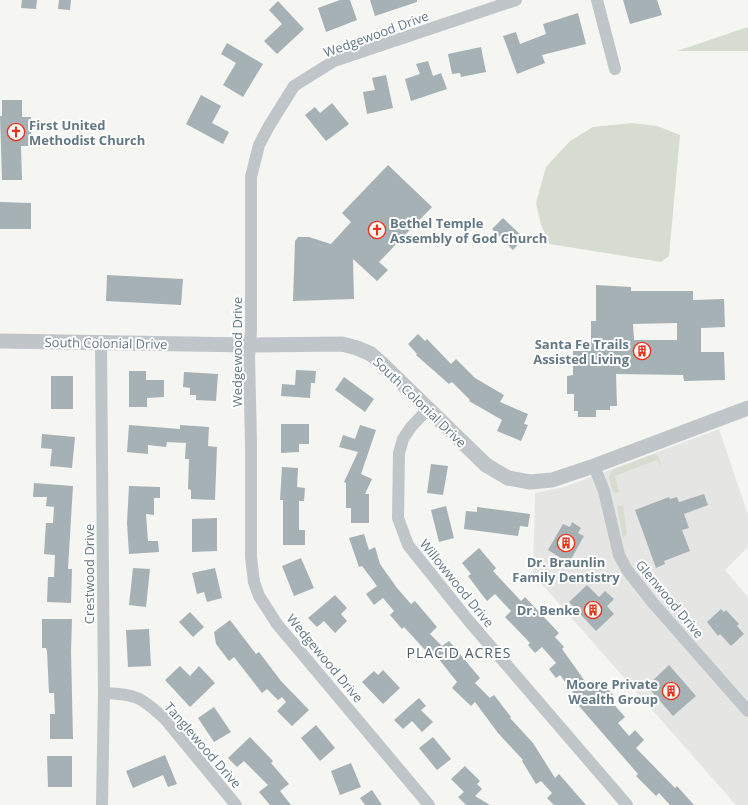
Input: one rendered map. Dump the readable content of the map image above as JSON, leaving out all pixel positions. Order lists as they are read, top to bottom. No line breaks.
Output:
{"streets":{"street":["Wedgewood Drive","South Colonial Drive","Crestwood Drive","Willowwood Drive","Glenwood Drive","Tanglewood Drive"]},"crossings":[["Wedgewood Drive","South Colonial Drive"],["South Colonial Drive","Crestwood Drive"],["South Colonial Drive","Willowwood Drive"],["South Colonial Drive","Glenwood Drive"],["Crestwood Drive","Tanglewood Drive"]],"districts":["PLACID ACRES"],"places":{"church":["First United Methodist Church","Bethel Temple Assembly of God Church"],"building":["Santa Fe Trails Assisted Living","Dr. Braunlin Family Dentistry","Dr. Benke","Moore Private Wealth Group"]}}
